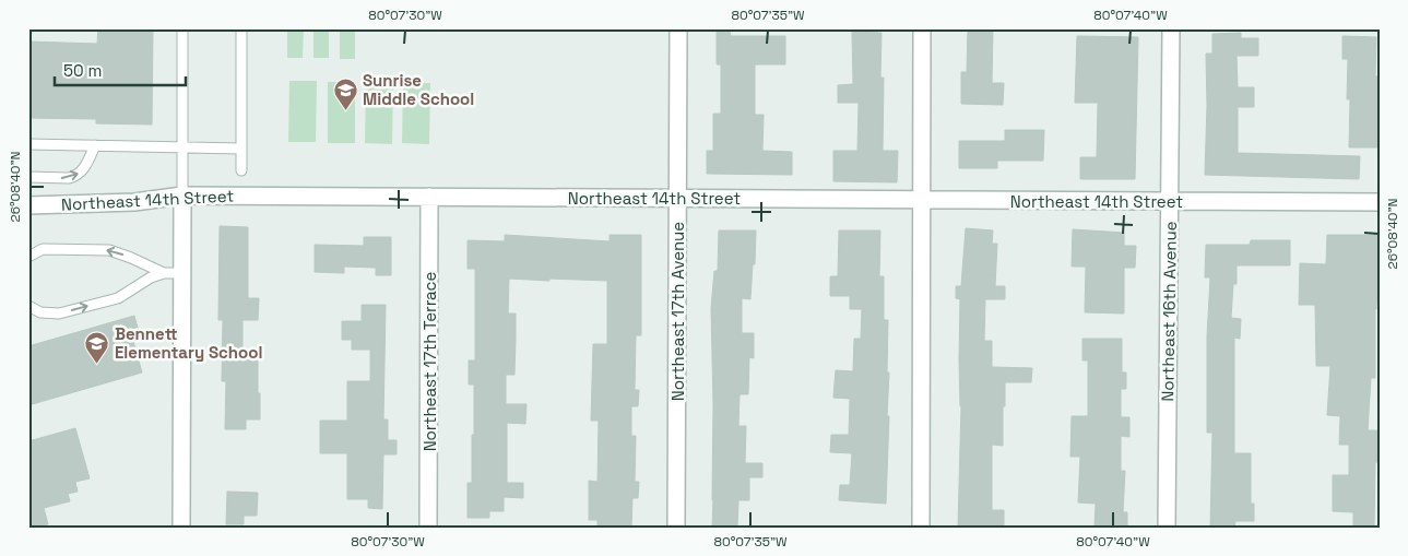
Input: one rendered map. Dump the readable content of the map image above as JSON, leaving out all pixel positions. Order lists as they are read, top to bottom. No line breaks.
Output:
{"streets":{"street":["Northeast 14th Street","Northeast 17th Avenue","Northeast 16th Avenue","Northeast 17th Terrace"]},"crossings":[["Northeast 14th Street","Northeast 17th Avenue"],["Northeast 14th Street","Northeast 16th Avenue"],["Northeast 14th Street","Northeast 17th Terrace"]],"places":{"school or university":["Sunrise Middle School","Bennett Elementary School"]},"scale_bar":"50 m","coordinates":["80°07'30\"W","80°07'35\"W","80°07'40\"W","26°08'40\"N"]}
